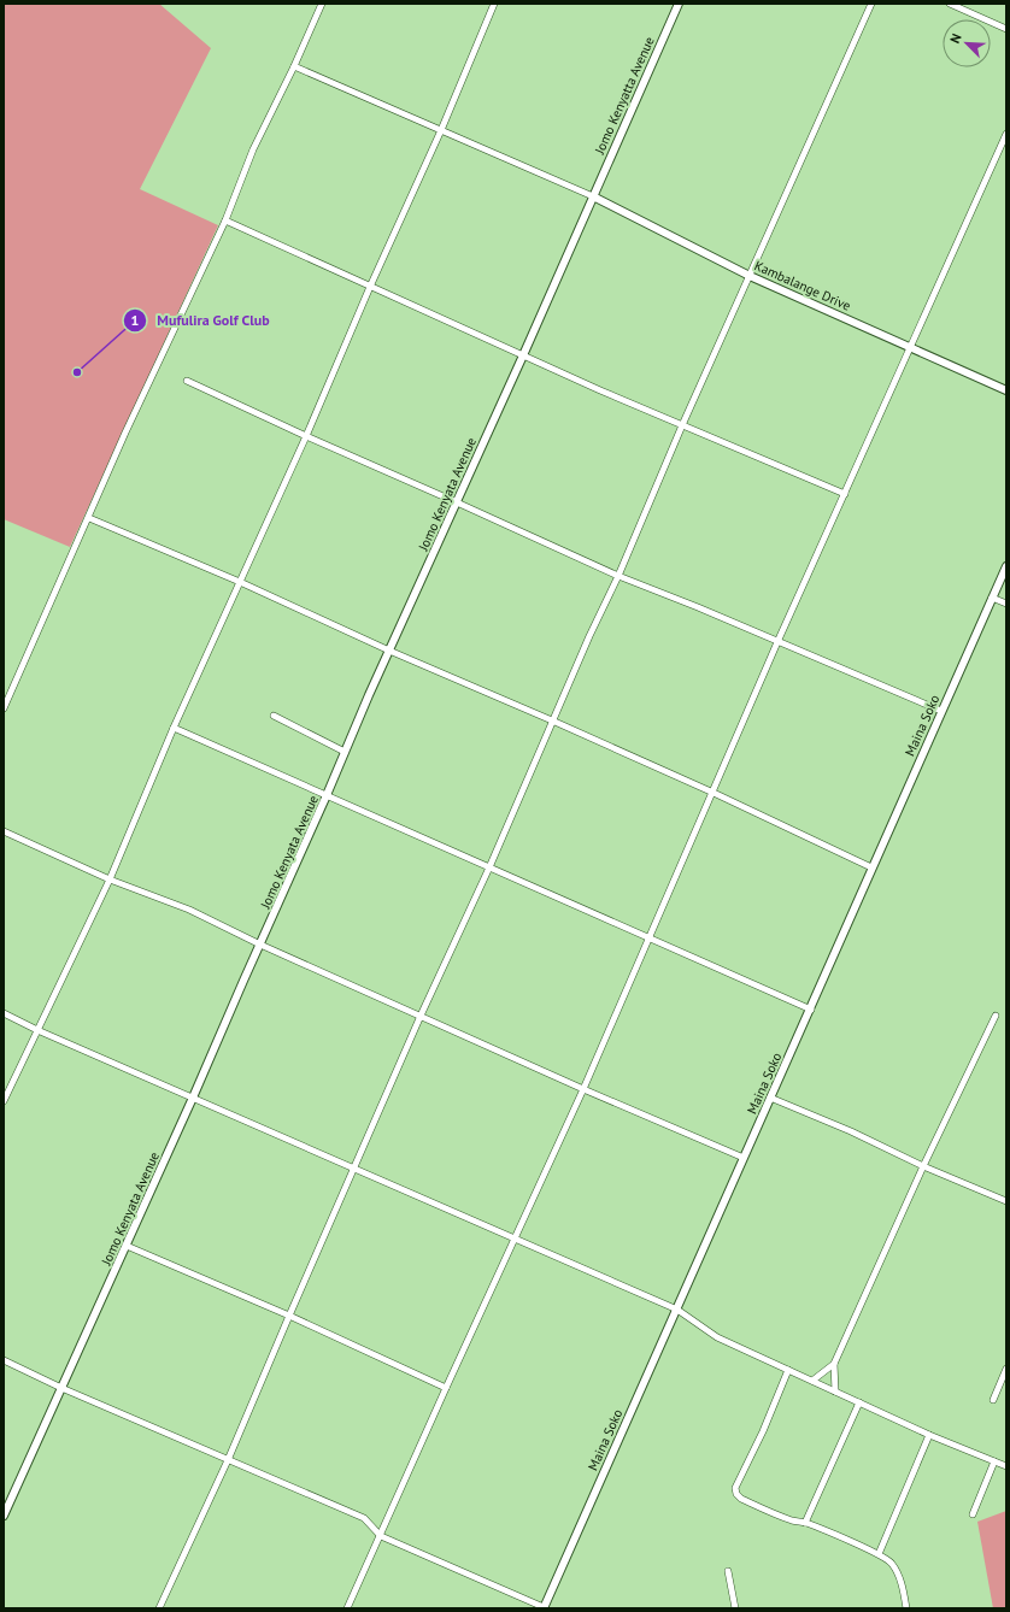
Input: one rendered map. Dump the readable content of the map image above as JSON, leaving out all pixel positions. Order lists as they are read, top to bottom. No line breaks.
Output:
{"streets":{"street":["Jomo Kenyatta Avenue","Kambalange Drive","Jomo Kenyata Avenue","Maina Soko"]},"crossings":[["Jomo Kenyatta Avenue","Kambalange Drive"],["Jomo Kenyatta Avenue","Jomo Kenyata Avenue"],["Kambalange Drive","Jomo Kenyata Avenue"]],"places":["Mufulira Golf Club"],"north":"top left"}
